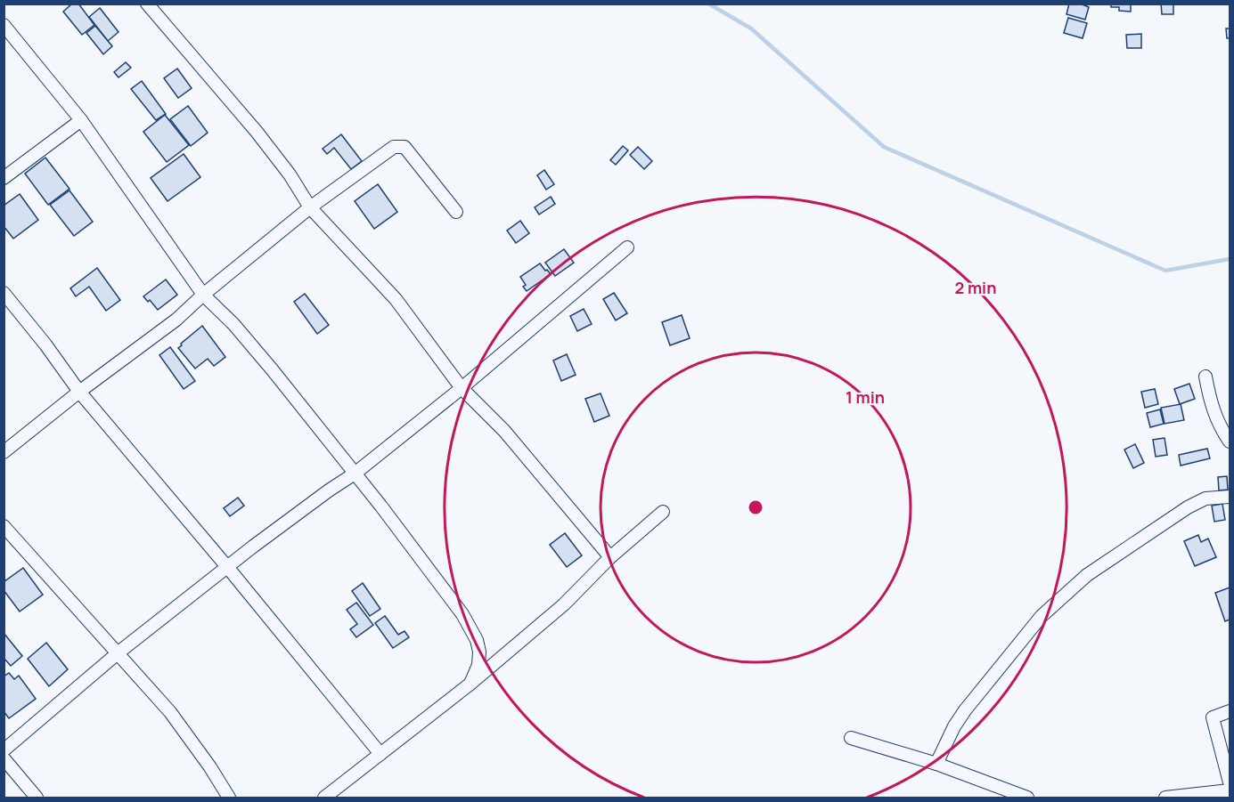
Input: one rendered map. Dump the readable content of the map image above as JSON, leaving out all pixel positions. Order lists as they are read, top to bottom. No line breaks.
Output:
{"rings":["2 min","1 min"]}
